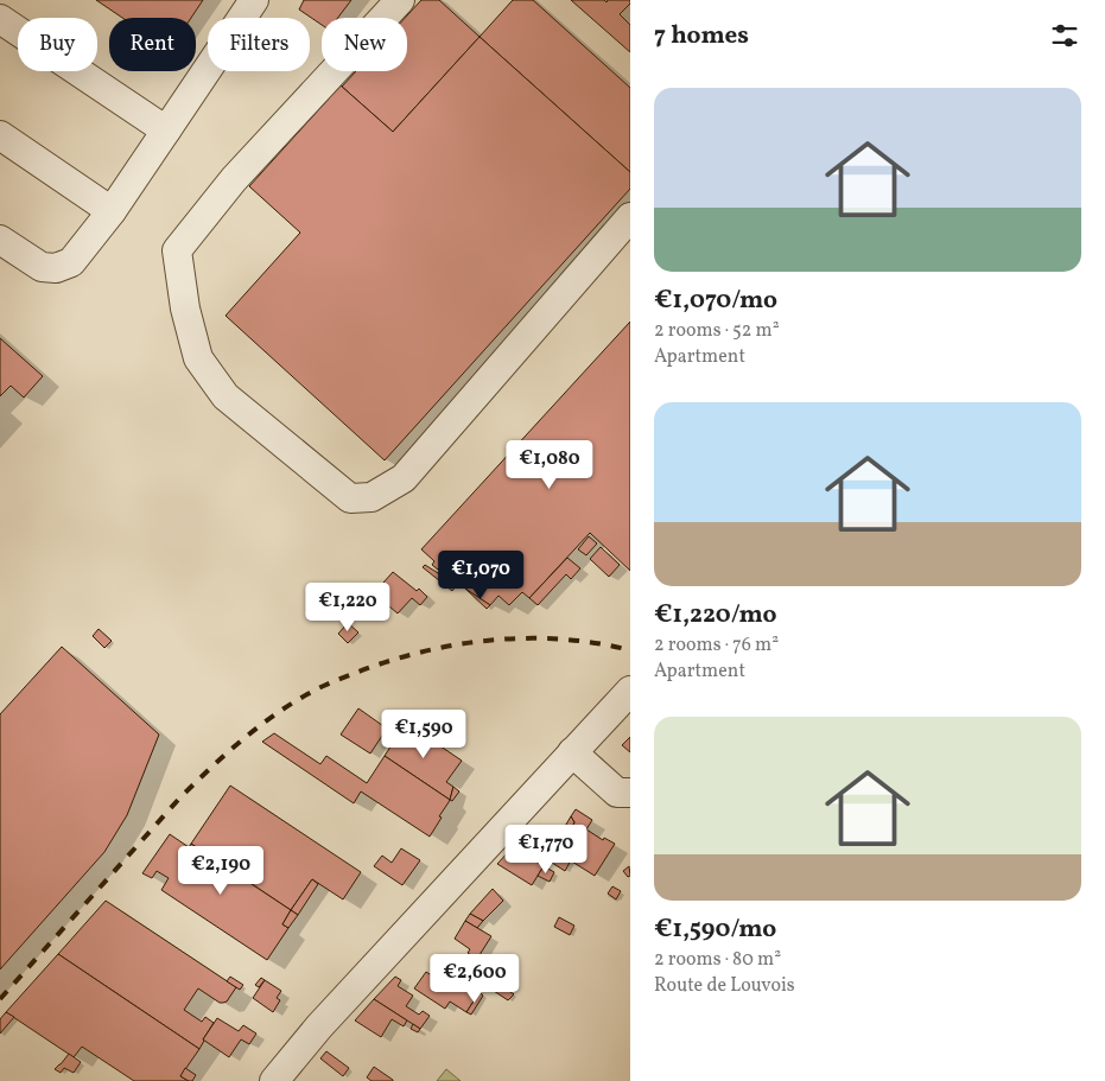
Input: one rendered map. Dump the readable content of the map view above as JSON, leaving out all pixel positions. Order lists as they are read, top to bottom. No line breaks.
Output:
{"page":{"heading":"7 homes","chip":["Buy","Rent","Filters","New"],"list":[{"name":"€1,070/mo","note":"2 rooms · 52 m² · Apartment"},{"name":"€1,220/mo","note":"2 rooms · 76 m² · Apartment"},{"name":"€1,590/mo","note":"2 rooms · 80 m² · Route de Louvois"}],"price":["€1,080","€1,070","€1,220","€1,590","€1,770","€2,190","€2,600"]}}
